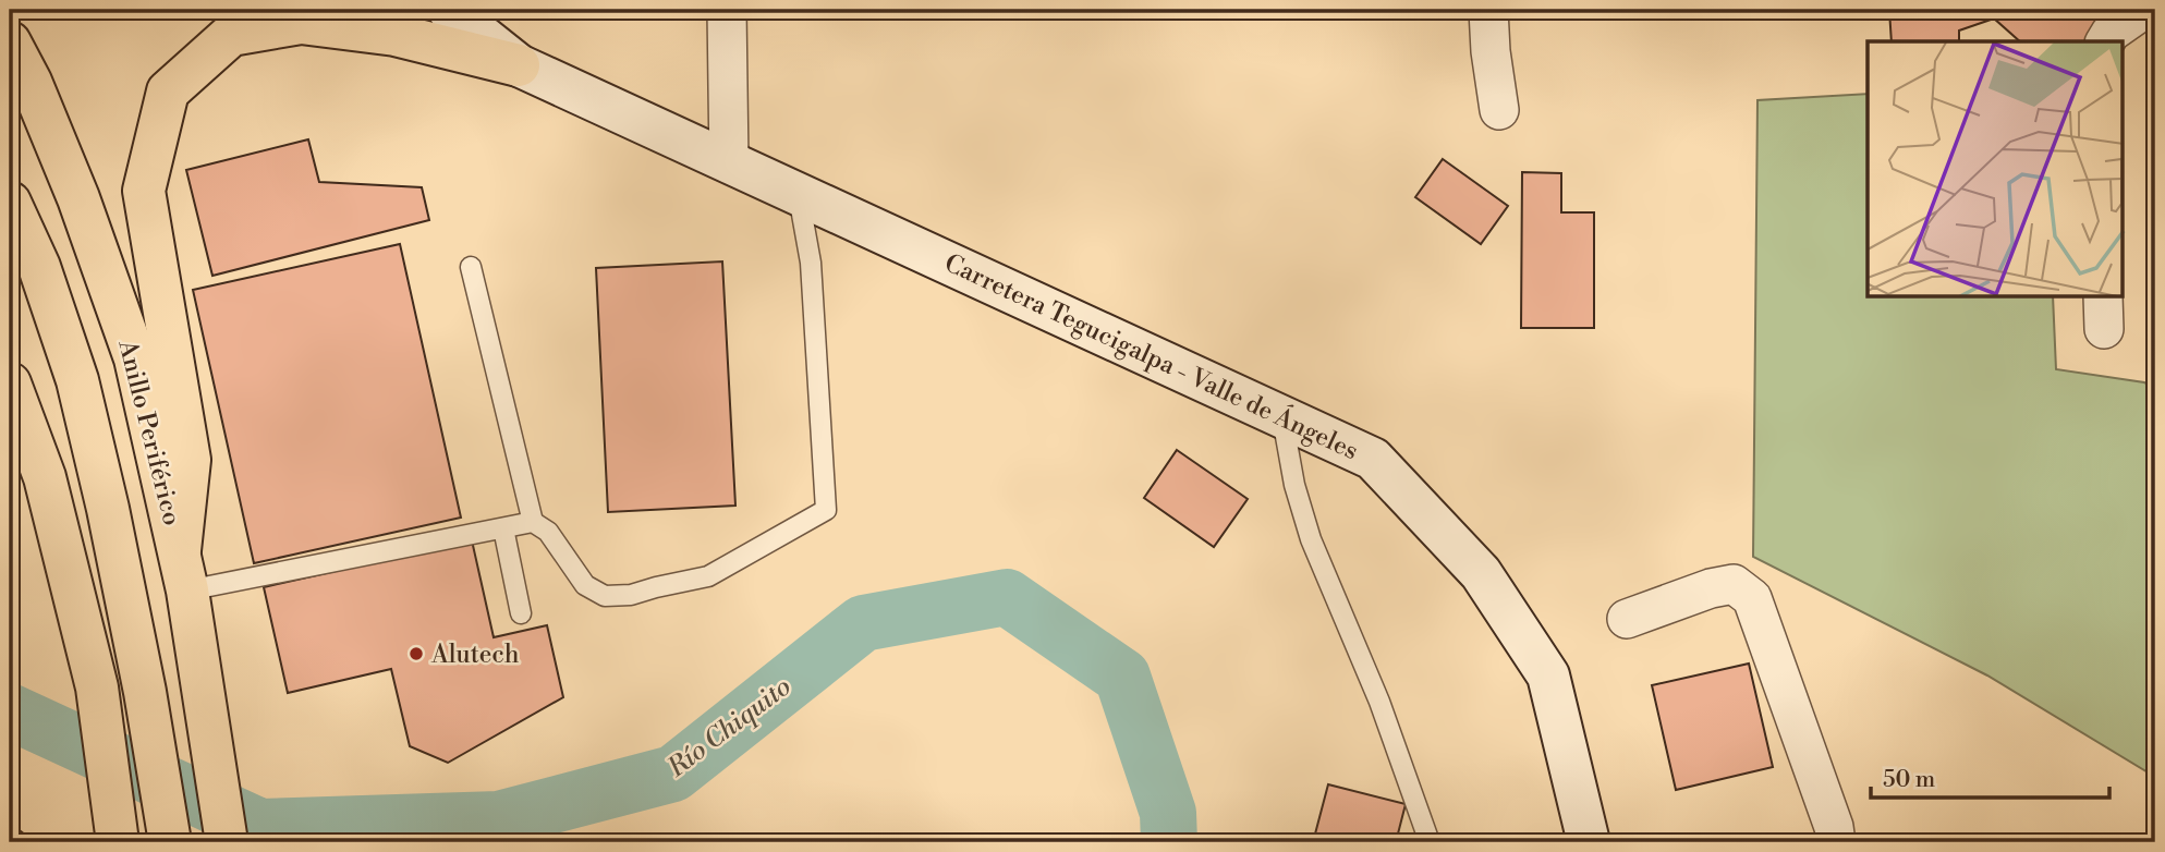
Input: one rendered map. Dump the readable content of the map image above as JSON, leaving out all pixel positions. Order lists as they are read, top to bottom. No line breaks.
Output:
{"streets":{"highway":["Anillo Periférico"],"main road":["Carretera Tegucigalpa - Valle de Ángeles"]},"water":["Río Chiquito"],"places":["Alutech"],"scale_bar":"50 m"}
